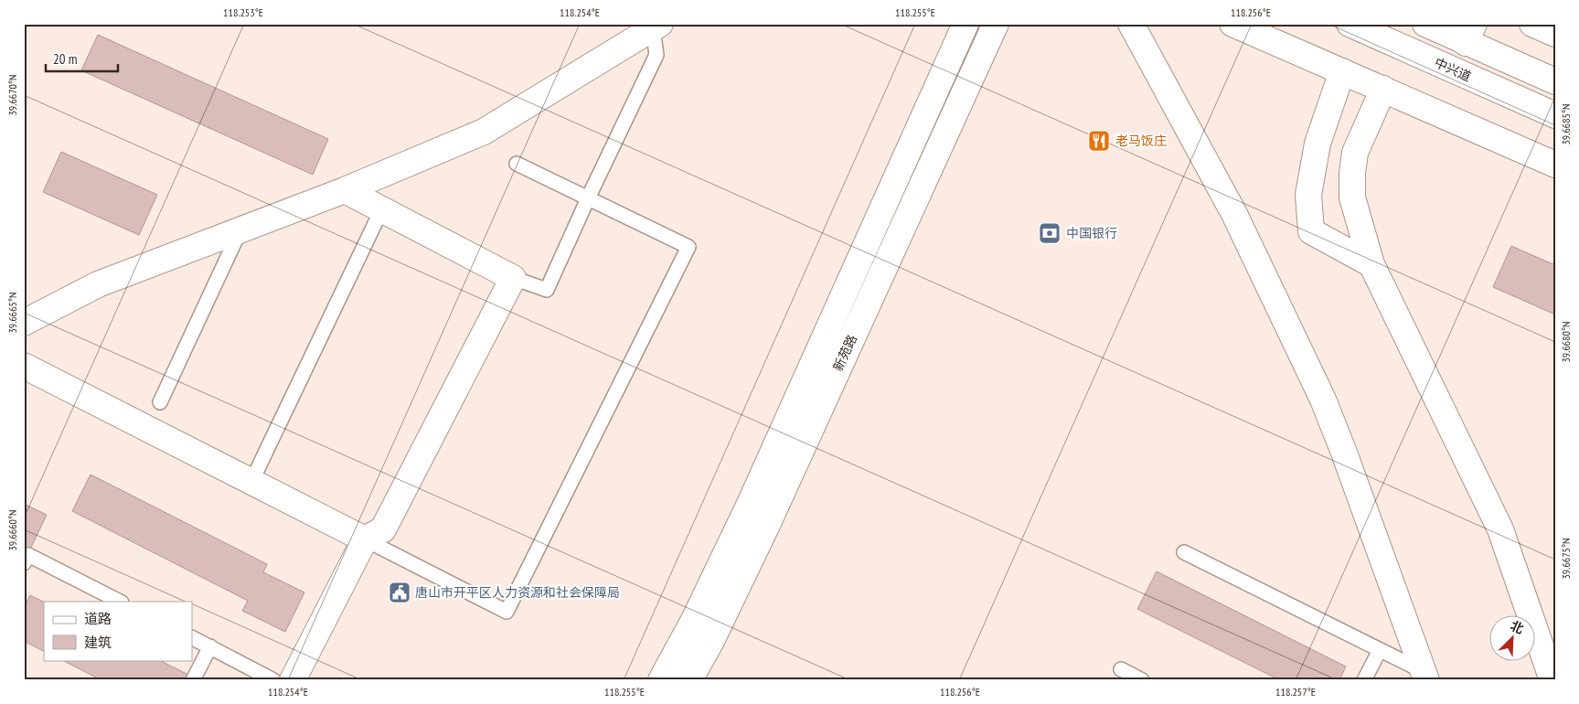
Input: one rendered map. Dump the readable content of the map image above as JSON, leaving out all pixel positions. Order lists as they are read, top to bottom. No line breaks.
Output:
{"streets":{"street":["中兴道","新苑路"]},"places":{"restaurant":["老马饭庄"],"bank":["中国银行"],"public building":["唐山市开平区人力资源和社会保障局"]},"legend":["道路","建筑"],"scale_bar":"20 m","north":"top right","coordinates":["118.253°E","118.254°E","118.255°E","118.256°E","39.6670°N","39.6685°N","39.6665°N","39.6680°N","39.6660°N","39.6675°N","118.257°E"]}
